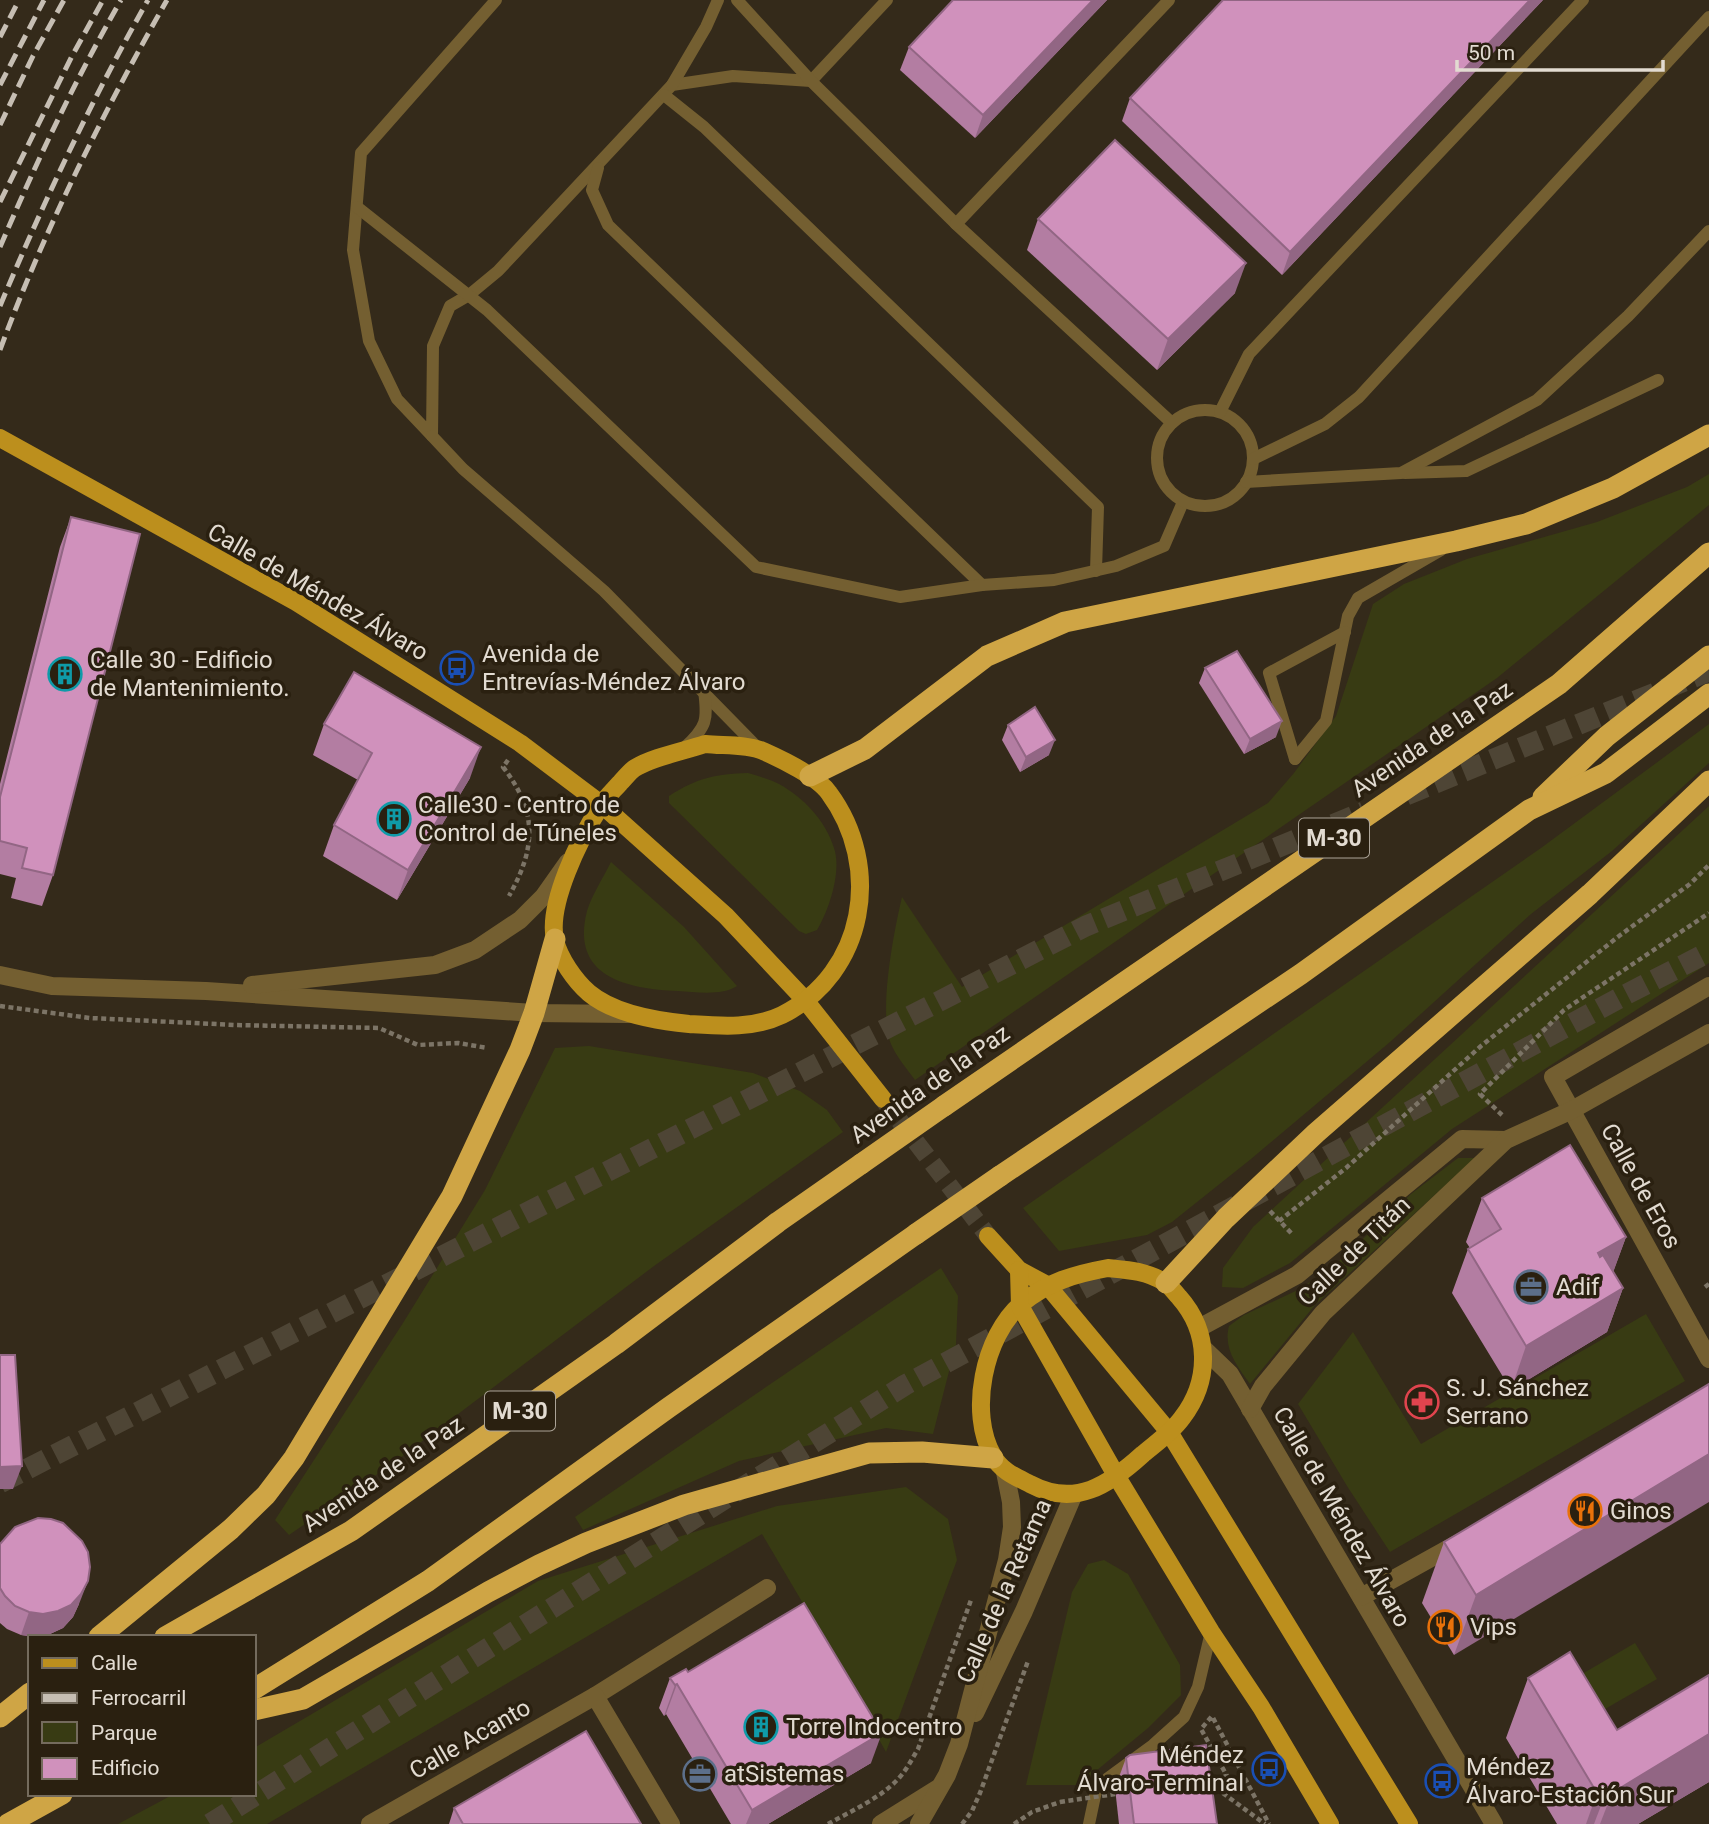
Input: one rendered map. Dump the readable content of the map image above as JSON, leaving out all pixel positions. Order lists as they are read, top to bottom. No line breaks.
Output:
{"streets":{"highway":["Avenida de la Paz","M-30"],"main road":["Calle de Méndez Álvaro"],"street":["Calle de Eros","Calle de Titán","Calle de la Retama","Calle Acanto"]},"crossings":[["Calle de Méndez Álvaro","Calle de Titán"],["Calle de Eros","Calle de Titán"]],"places":{"bus stop":["Avenida de Entrevías-Méndez Álvaro","Méndez Álvaro-Terminal","Méndez Álvaro-Estación Sur"],"building":["Calle 30 - Edificio de Mantenimiento.","Calle30 - Centro de Control de Túneles","Torre Indocentro"],"office":["Adif","atSistemas"],"pharmacy":["S. J. Sánchez Serrano"],"restaurant":["Ginos","Vips"]},"legend":["Calle","Ferrocarril","Parque","Edificio"],"scale_bar":"50 m"}
